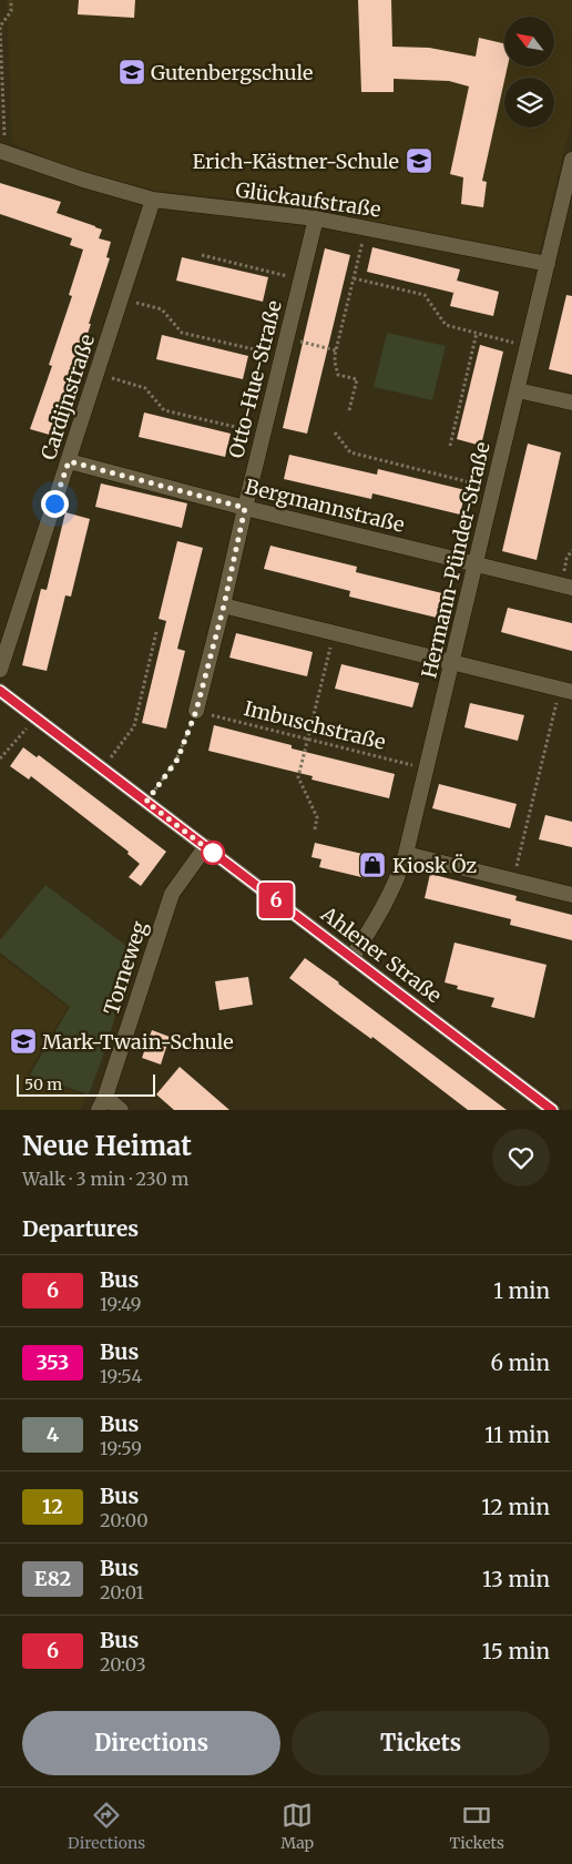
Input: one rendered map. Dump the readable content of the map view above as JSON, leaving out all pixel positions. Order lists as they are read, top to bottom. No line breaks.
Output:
{"streets":{"street":["Glückaufstraße","Otto-Hue-Straße","Cardijnstraße","Bergmannstraße","Hermann-Pünder-Straße","Ahlener Straße","Torneweg"],"path":["Imbuschstraße"]},"crossings":[["Glückaufstraße","Otto-Hue-Straße"],["Glückaufstraße","Cardijnstraße"],["Glückaufstraße","Hermann-Pünder-Straße"],["Otto-Hue-Straße","Bergmannstraße"],["Otto-Hue-Straße","Imbuschstraße"],["Cardijnstraße","Bergmannstraße"],["Bergmannstraße","Hermann-Pünder-Straße"],["Hermann-Pünder-Straße","Imbuschstraße"],["Hermann-Pünder-Straße","Ahlener Straße"],["Ahlener Straße","Torneweg"]],"places":{"school or university":["Gutenbergschule","Erich-Kästner-Schule","Mark-Twain-Schule"],"shop":["Kiosk Öz"]},"lines":["bus line 6"],"scale_bar":"50 m","north":"top left","page":{"on_map":"6","scale":"50 m","heading":[["Neue Heimat","Walk · 3 min · 230 m"],"Departures"],"list":[{"mark":"6","name":"Bus","note":"19:49","value":"1 min"},{"mark":"353","name":"Bus","note":"19:54","value":"6 min"},{"mark":"4","name":"Bus","note":"19:59","value":"11 min"},{"mark":"12","name":"Bus","note":"20:00","value":"12 min"},{"mark":"E82","name":"Bus","note":"20:01","value":"13 min"},{"mark":"6","name":"Bus","note":"20:03","value":"15 min"}],"buttons":["Directions","Tickets"],"tabs":["Directions","Map","Tickets"]}}
